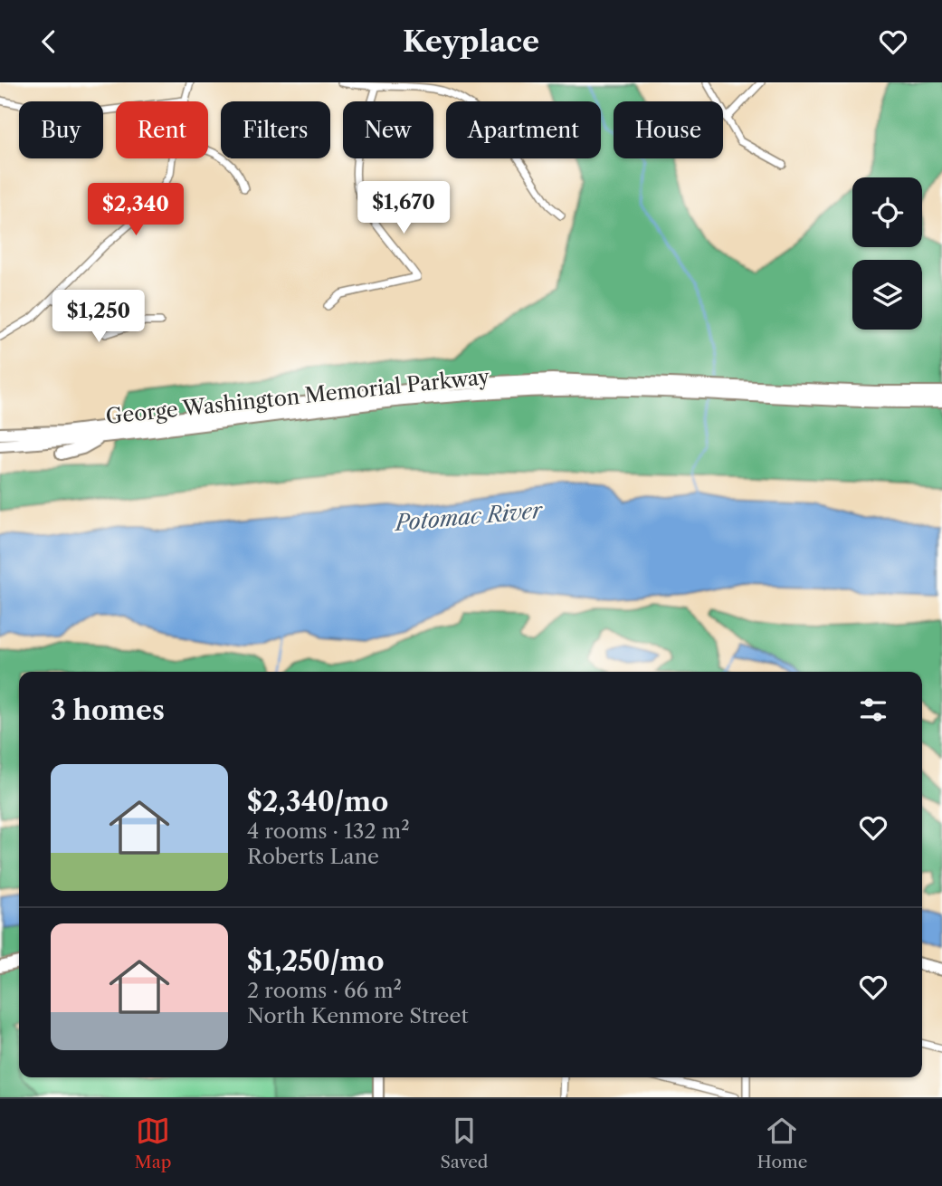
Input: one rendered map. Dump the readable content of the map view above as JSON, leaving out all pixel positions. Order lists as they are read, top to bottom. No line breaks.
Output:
{"streets":{"highway":["George Washington Memorial Parkway"]},"water":["Potomac River"],"page":{"header":"Keyplace","chip":["Buy","Rent","Filters","New","Apartment","House"],"price":["$1,670","$2,340","$1,250"],"heading":"3 homes","list":[{"name":"$2,340/mo","note":"4 rooms · 132 m² · Roberts Lane"},{"name":"$1,250/mo","note":"2 rooms · 66 m² · North Kenmore Street"}],"tabs":["Map","Saved","Home"]}}
